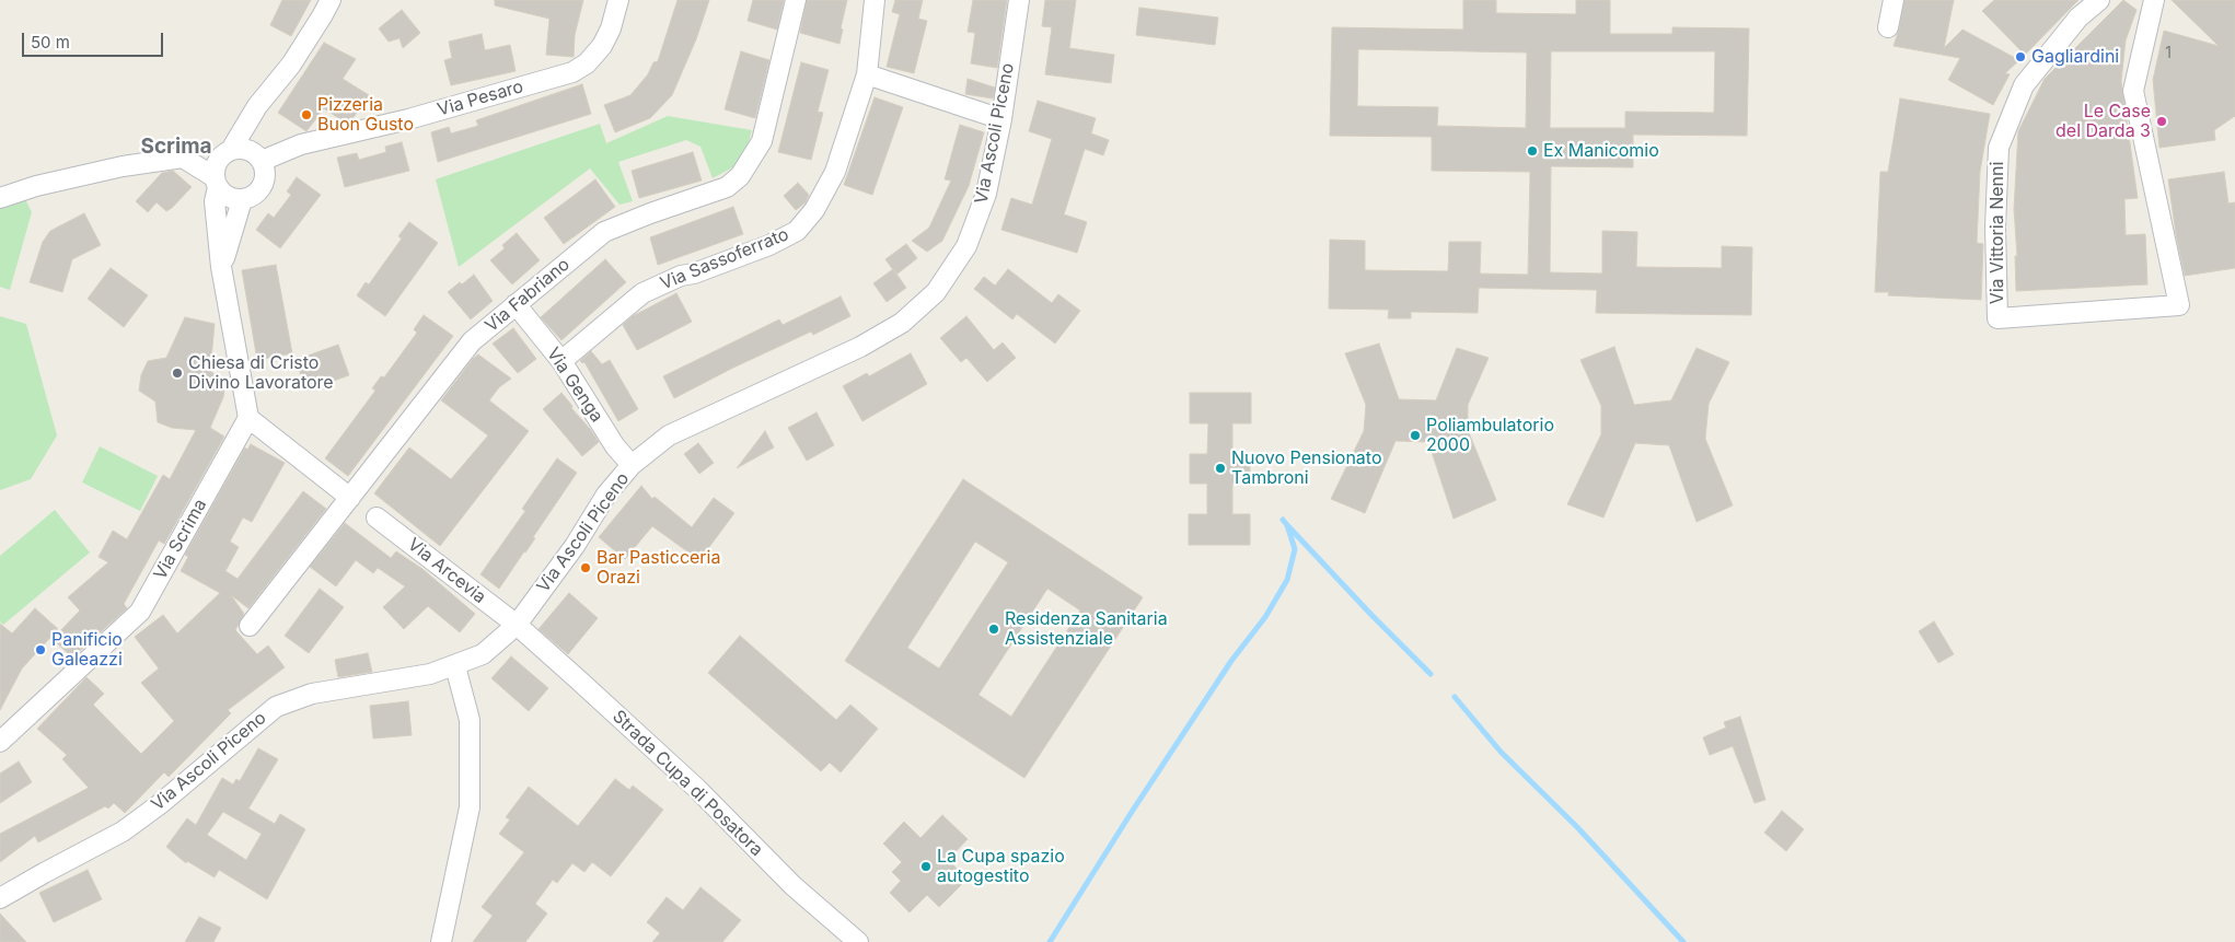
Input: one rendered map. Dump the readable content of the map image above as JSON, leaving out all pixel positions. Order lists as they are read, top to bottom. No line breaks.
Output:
{"streets":{"street":["Via Pesaro","Via Ascoli Piceno","Via Vittoria Nenni","Via Sassoferrato","Via Fabriano","Via Genga","Via Scrima","Via Arcevia","Strada Cupa di Posatora"]},"crossings":[["Via Ascoli Piceno","Via Genga"],["Via Ascoli Piceno","Via Arcevia"],["Via Ascoli Piceno","Strada Cupa di Posatora"],["Via Sassoferrato","Via Genga"],["Via Fabriano","Via Genga"],["Via Arcevia","Strada Cupa di Posatora"]],"districts":["Scrima"],"places":["Gagliardini","Pizzeria Buon Gusto","Le Case del Darda 3","Ex Manicomio","Chiesa di Cristo Divino Lavoratore","Poliambulatorio 2000","Nuovo Pensionato Tambroni","Bar Pasticceria Orazi","Residenza Sanitaria Assistenziale","Panificio Galeazzi","La Cupa spazio autogestito"],"house_numbers":["1"],"scale_bar":"50 m"}
